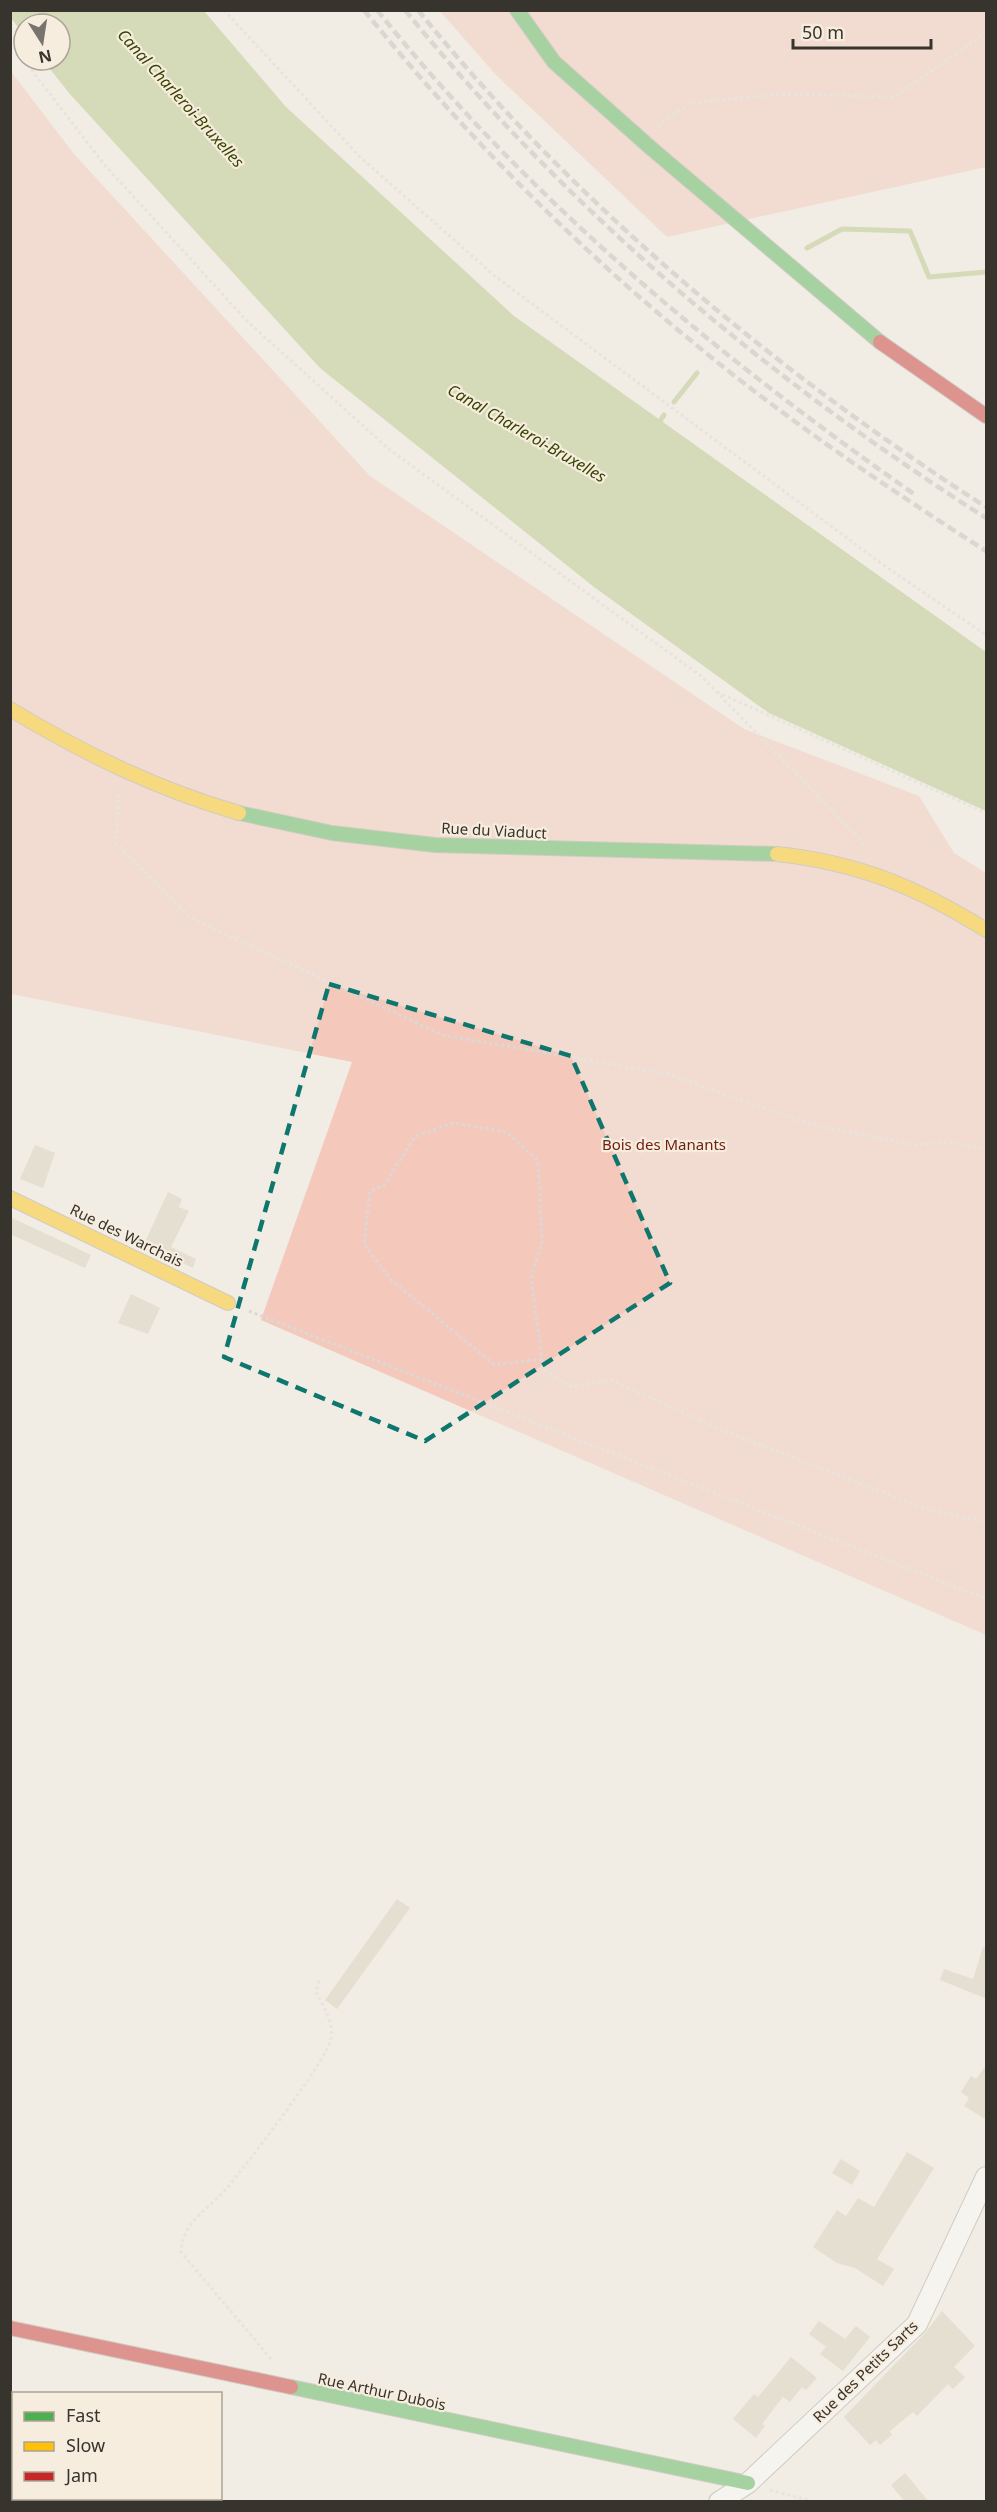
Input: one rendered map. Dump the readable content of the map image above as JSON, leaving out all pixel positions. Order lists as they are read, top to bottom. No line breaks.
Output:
{"streets":{"street":["Rue du Viaduct","Rue des Warchais","Rue des Petits Sarts","Rue Arthur Dubois"]},"crossings":[["Rue des Petits Sarts","Rue Arthur Dubois"]],"water":["Canal Charleroi-Bruxelles"],"parks":["Bois des Manants"],"legend":["Fast","Slow","Jam"],"scale_bar":"50 m","north":"bottom"}
